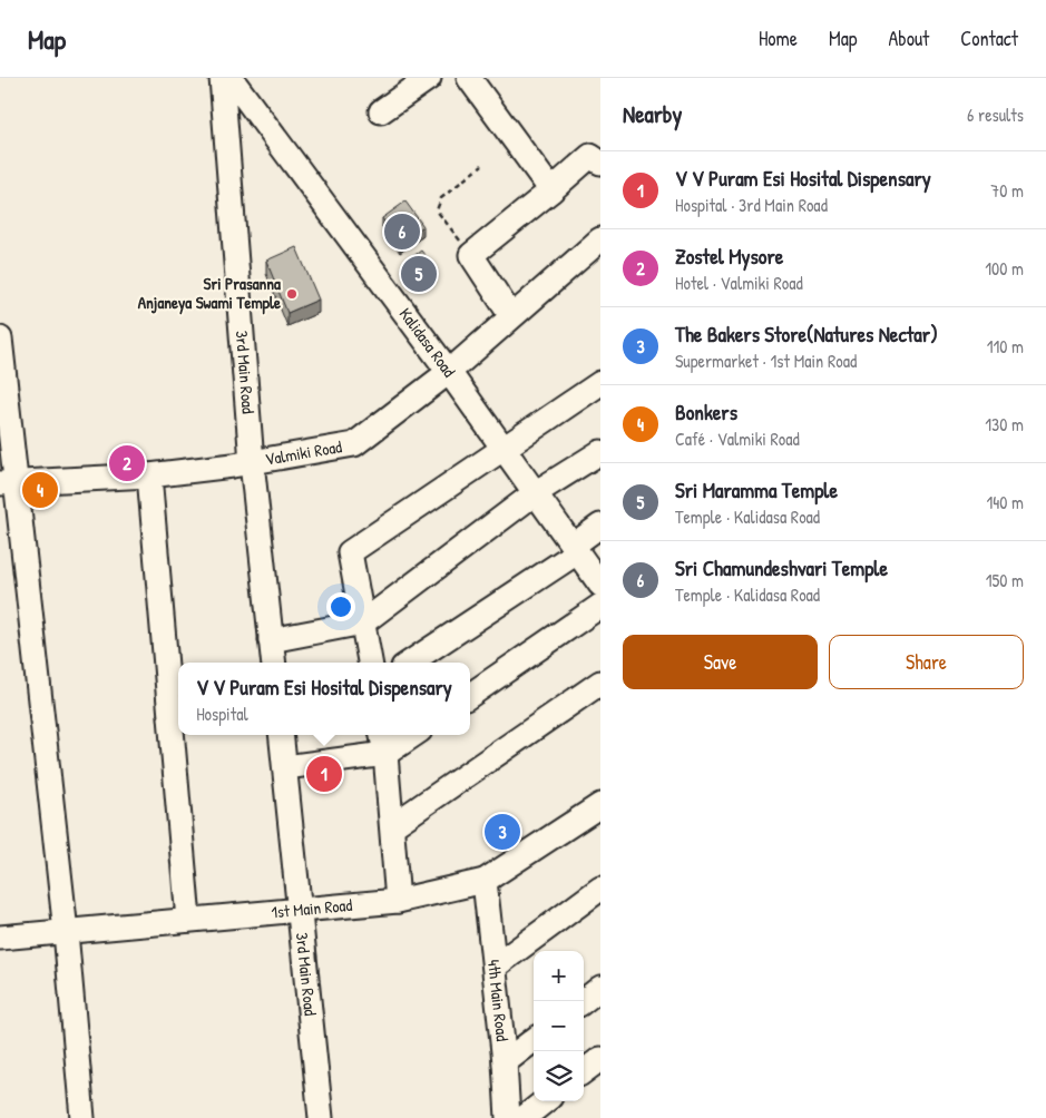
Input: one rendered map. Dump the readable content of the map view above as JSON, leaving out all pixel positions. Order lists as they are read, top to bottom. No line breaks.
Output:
{"streets":{"street":["Kalidasa Road","3rd Main Road","Valmiki Road","1st Main Road","4th Main Road"]},"crossings":[["Kalidasa Road","Valmiki Road"],["3rd Main Road","Valmiki Road"],["3rd Main Road","1st Main Road"],["1st Main Road","4th Main Road"]],"places":["Sri Prasanna Anjaneya Swami Temple"],"page":{"header":"Map","nav":["Home","Map","About","Contact"],"heading":["Nearby","6 results"],"list":[{"mark":"1","name":"V V Puram Esi Hosital Dispensary","note":"Hospital · 3rd Main Road","value":"70 m"},{"mark":"2","name":"Zostel Mysore","note":"Hotel · Valmiki Road","value":"100 m"},{"mark":"3","name":"The Bakers Store(Natures Nectar)","note":"Supermarket · 1st Main Road","value":"110 m"},{"mark":"4","name":"Bonkers","note":"Café · Valmiki Road","value":"130 m"},{"mark":"5","name":"Sri Maramma Temple","note":"Temple · Kalidasa Road","value":"140 m"},{"mark":"6","name":"Sri Chamundeshvari Temple","note":"Temple · Kalidasa Road","value":"150 m"}],"pins":["6","5","2","4","1","3"],"buttons":["Save","Share"],"popup":["V V Puram Esi Hosital Dispensary","Hospital"],"map_buttons":["+","−"]}}
